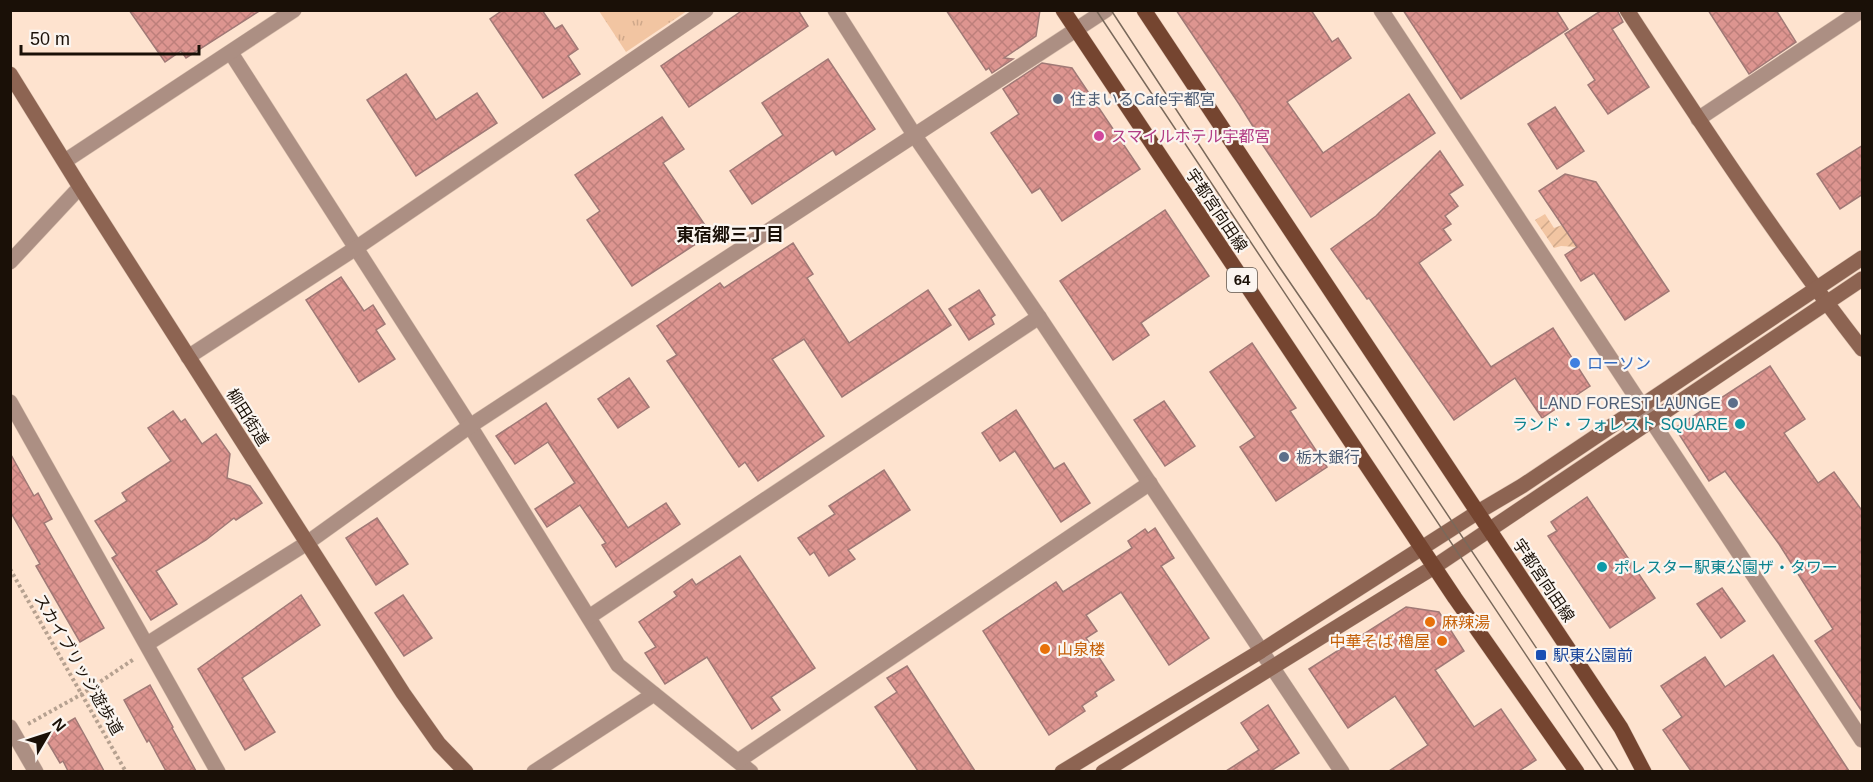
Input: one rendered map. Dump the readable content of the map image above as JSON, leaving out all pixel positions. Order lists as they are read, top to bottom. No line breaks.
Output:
{"streets":{"main road":["宇都宮向田線","64"],"street":["柳田街道"],"path":["スカイブリッジ遊歩道"]},"crossings":[["宇都宮向田線","64"]],"districts":["東宿郷三丁目"],"places":{"other":["住まいるCafe宇都宮","スマイルホテル宇都宮","ローソン","LAND FOREST LAUNGE","ランド・フォレスト SQUARE","栃木銀行","ポレスター駅東公園ザ・タワー","麻辣湯","中華そば 櫓屋","山泉楼"],"transit":["駅東公園前"]},"scale_bar":"50 m","north":"top right"}
